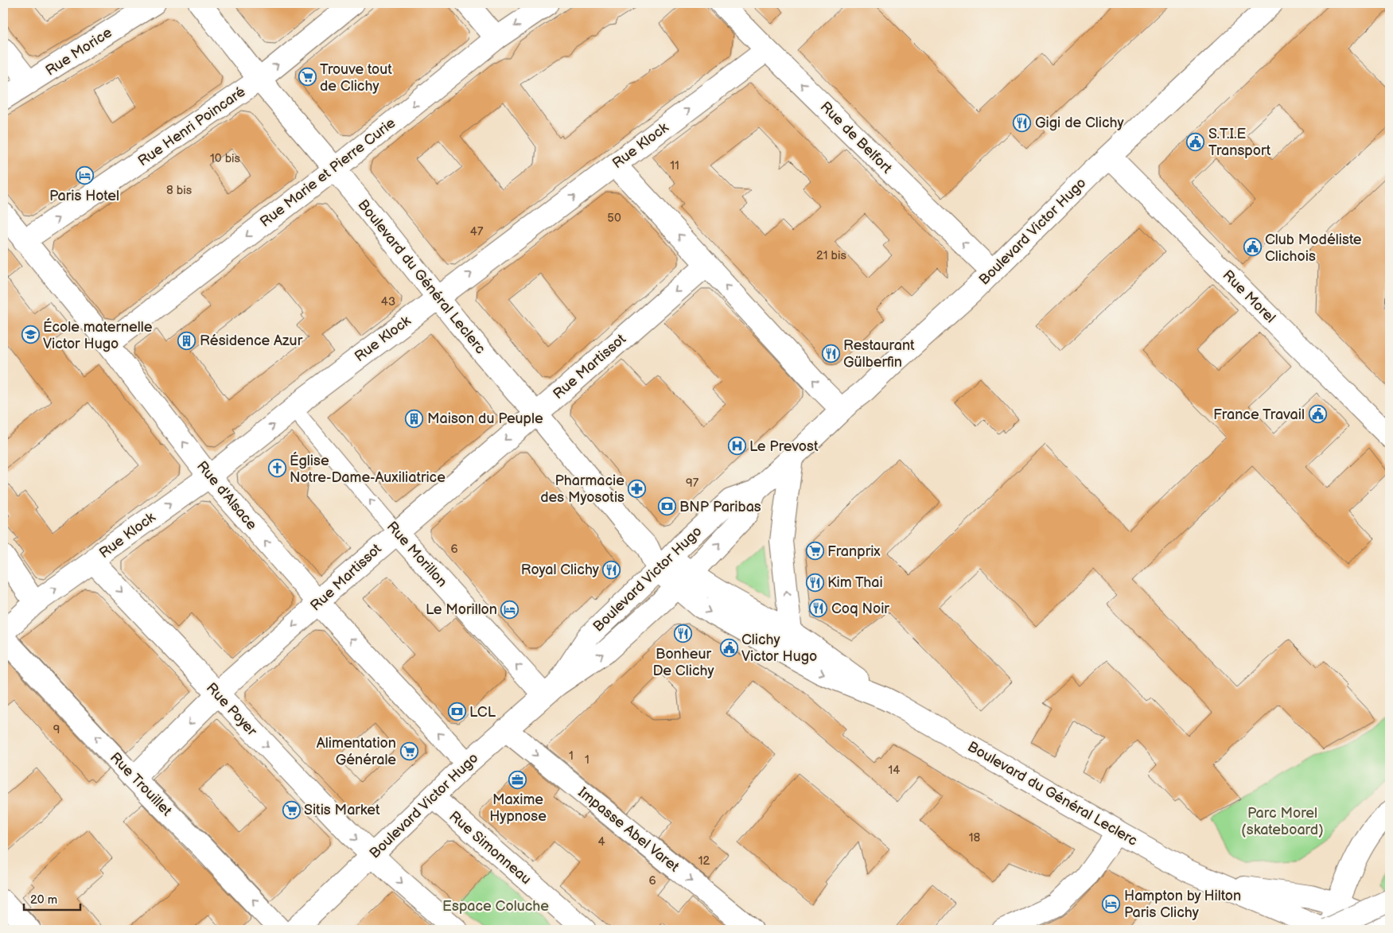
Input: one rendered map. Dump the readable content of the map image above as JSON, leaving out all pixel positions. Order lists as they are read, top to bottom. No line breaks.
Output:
{"streets":{"main road":["Rue Morice","Rue Henri Poincaré","Rue de Belfort","Rue Klock","Rue Marie et Pierre Curie","Boulevard Victor Hugo","Boulevard du Général Leclerc","Rue Morel","Rue Martissot","Rue d'Alsace","Rue Morillon","Rue Poyer","Rue Trouillet","Impasse Abel Varet","Rue Simonneau"]},"crossings":[["Rue Henri Poincaré","Boulevard du Général Leclerc"],["Rue Henri Poincaré","Rue d'Alsace"],["Rue de Belfort","Rue Klock"],["Rue de Belfort","Boulevard Victor Hugo"],["Rue Klock","Boulevard du Général Leclerc"],["Rue Klock","Rue d'Alsace"],["Rue Klock","Rue Morillon"],["Rue Klock","Rue Poyer"],["Rue Marie et Pierre Curie","Boulevard du Général Leclerc"],["Rue Marie et Pierre Curie","Rue d'Alsace"],["Boulevard Victor Hugo","Boulevard du Général Leclerc"],["Boulevard Victor Hugo","Rue Morel"],["Boulevard Victor Hugo","Rue d'Alsace"],["Boulevard Victor Hugo","Rue Morillon"],["Boulevard Victor Hugo","Rue Poyer"],["Boulevard Victor Hugo","Impasse Abel Varet"],["Boulevard Victor Hugo","Rue Simonneau"],["Boulevard du Général Leclerc","Rue Martissot"],["Rue Martissot","Rue d'Alsace"],["Rue Martissot","Rue Morillon"],["Rue Martissot","Rue Poyer"],["Rue Martissot","Rue Trouillet"]],"one_way":["Rue Henri Poincaré","Rue Klock","Rue Marie et Pierre Curie","Rue Martissot","Rue d'Alsace","Rue Morillon","Rue Poyer","Rue Trouillet","Impasse Abel Varet"],"parks":["Parc Morel (skateboard)","Espace Coluche"],"places":{"supermarket":["Trouve tout de Clichy","Franprix","Alimentation Générale","Sitis Market"],"restaurant":["Gigi de Clichy","Restaurant Gülberfin","Royal Clichy","Kim Thai","Coq Noir","Bonheur De Clichy"],"public building":["S.T.I.E Transport","Club Modéliste Clichois","France Travail","Clichy Victor Hugo"],"hotel":["Paris Hotel","Le Morillon","Hampton by Hilton Paris Clichy"],"school or university":["École maternelle Victor Hugo"],"building":["Résidence Azur","Maison du Peuple"],"hospital":["Le Prevost"],"church":["Église Notre-Dame-Auxiliatrice"],"pharmacy":["Pharmacie des Myosotis"],"bank":["BNP Paribas","LCL"],"office":["Maxime Hypnose"]},"house_numbers":["10 bis","11","8 bis","50","47","21 bis","43","97","6","9","1","1","14","18","4","12","6"],"scale_bar":"20 m"}
